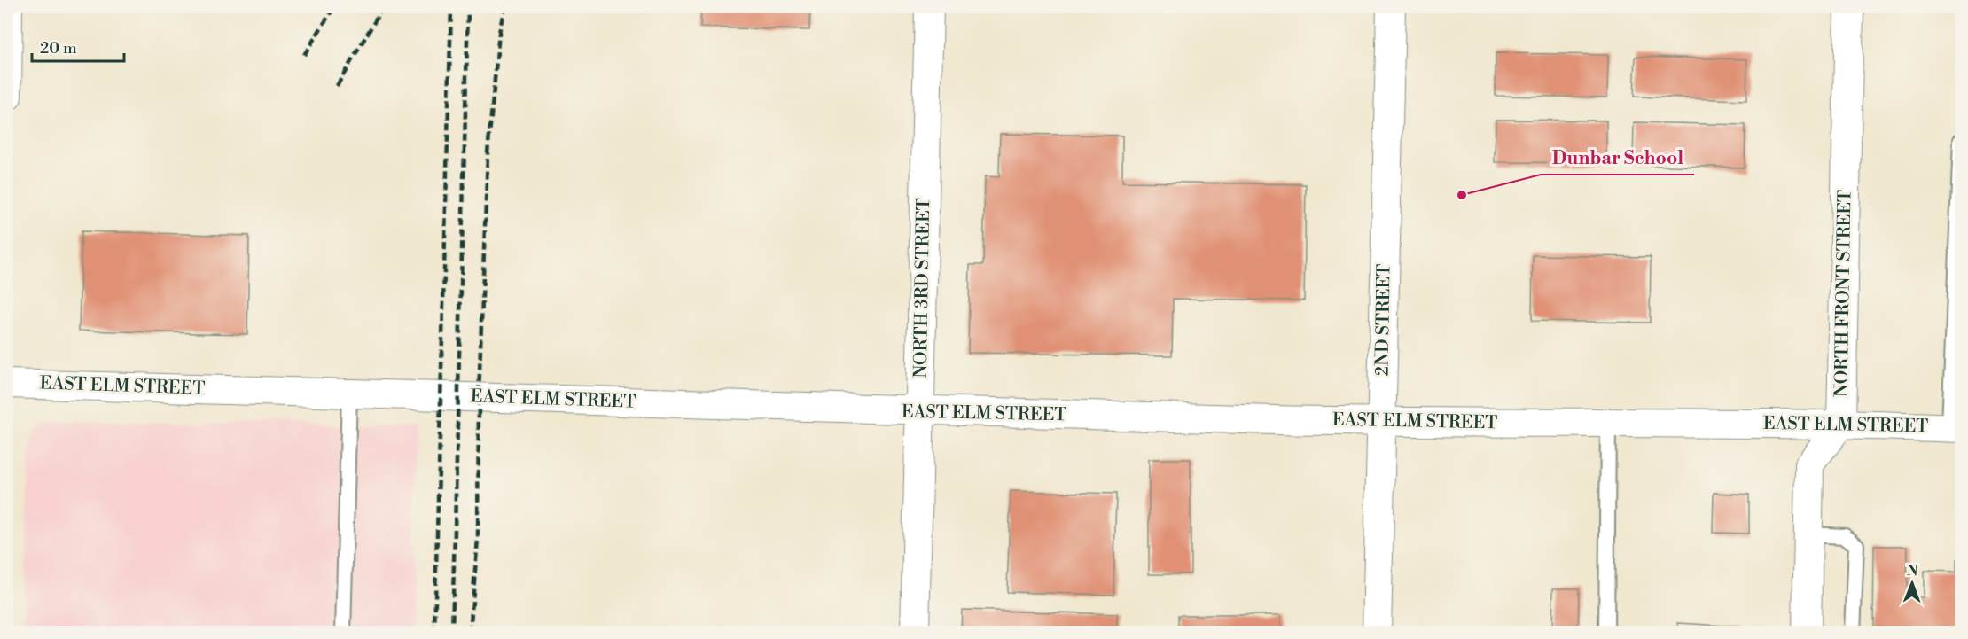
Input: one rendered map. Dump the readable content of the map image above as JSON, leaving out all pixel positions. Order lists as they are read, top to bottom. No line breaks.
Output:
{"streets":{"street":["NORTH 3RD STREET","NORTH FRONT STREET","2ND STREET","EAST ELM STREET"]},"crossings":[["NORTH 3RD STREET","EAST ELM STREET"],["NORTH FRONT STREET","EAST ELM STREET"],["2ND STREET","EAST ELM STREET"]],"places":["Dunbar School"],"scale_bar":"20 m","north":"top"}
